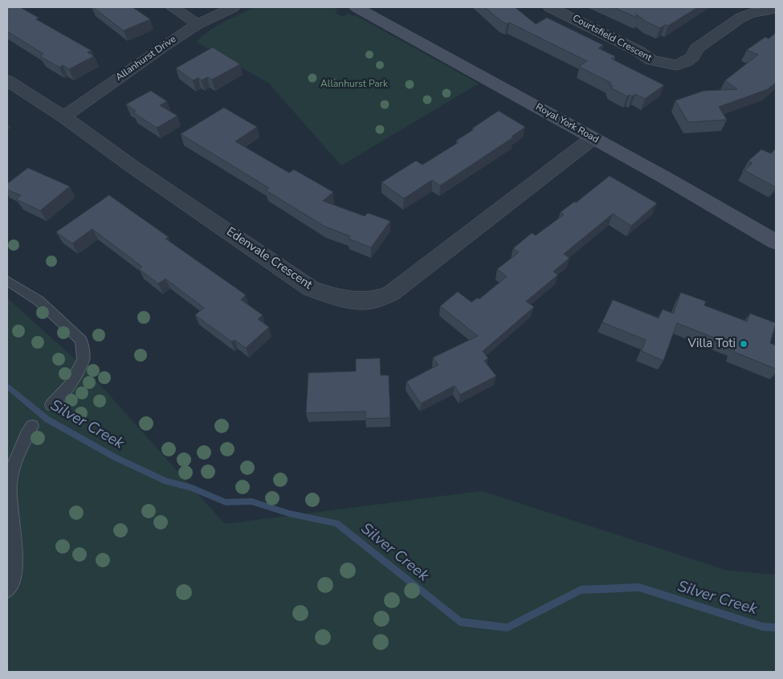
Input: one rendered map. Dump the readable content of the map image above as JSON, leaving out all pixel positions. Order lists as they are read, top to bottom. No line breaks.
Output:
{"streets":{"main road":["Royal York Road"],"street":["Courtsfield Crescent","Allanhurst Drive","Edenvale Crescent"]},"crossings":[["Allanhurst Drive","Edenvale Crescent"],["Royal York Road","Edenvale Crescent"]],"water":["Silver Creek"],"parks":["Allanhurst Park"],"places":["Villa Toti"]}
